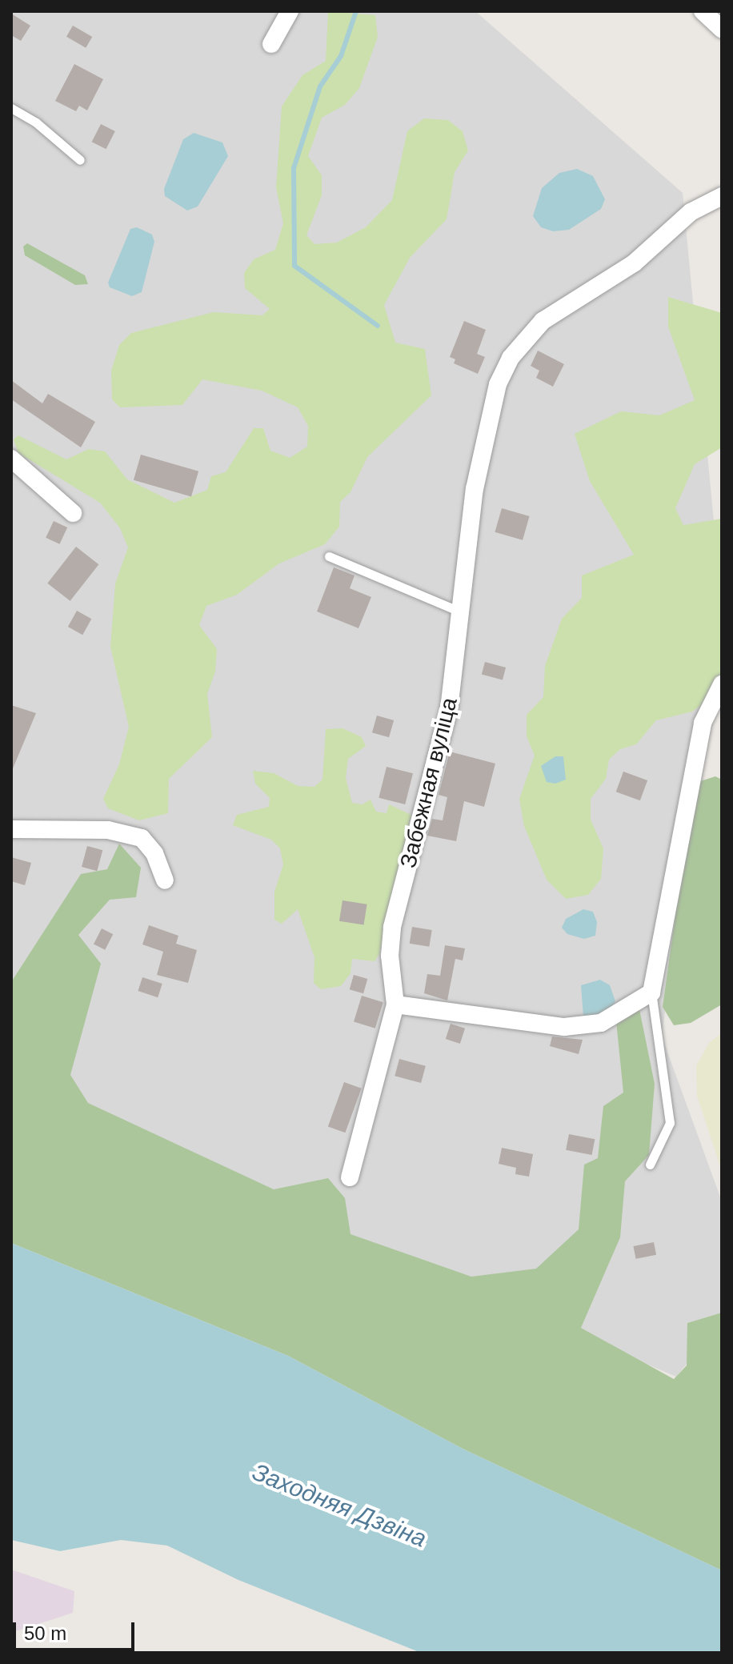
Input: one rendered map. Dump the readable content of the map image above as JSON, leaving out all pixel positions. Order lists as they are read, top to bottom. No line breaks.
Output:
{"streets":{"street":["Забежная вуліца"]},"water":["Заходняя Дзвіна"],"scale_bar":"50 m"}
